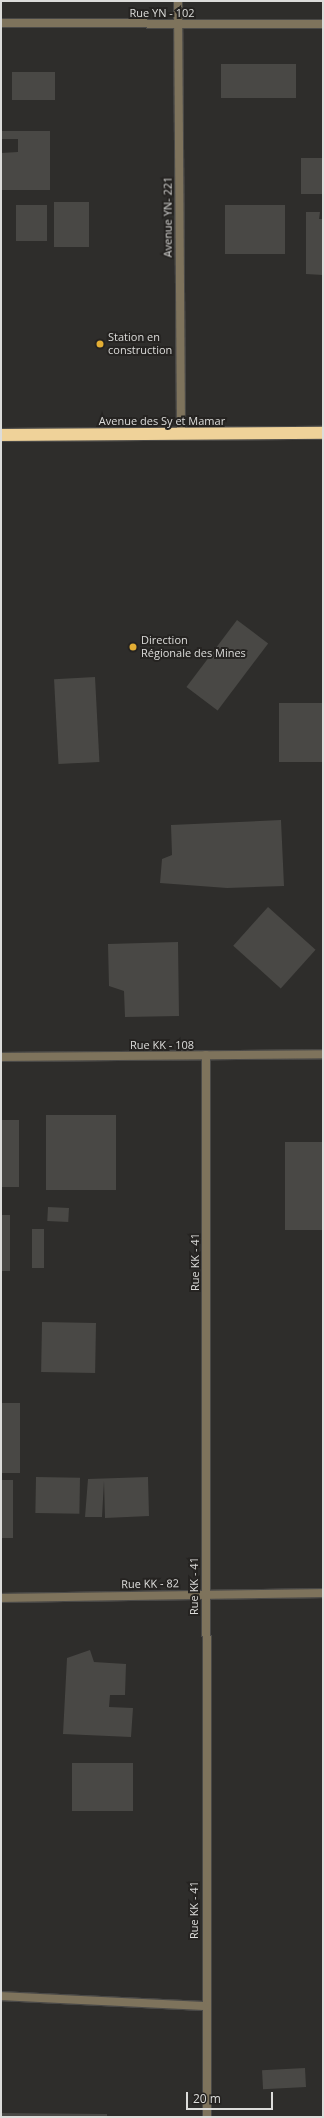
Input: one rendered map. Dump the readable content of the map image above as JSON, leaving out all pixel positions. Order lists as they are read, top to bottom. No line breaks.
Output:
{"streets":{"highway":["Avenue des Sy et Mamar"],"street":["Rue YN - 102","Avenue YN- 221","Rue KK - 108","Rue KK - 41","Rue KK - 82"]},"crossings":[["Rue YN - 102","Avenue YN- 221"],["Avenue YN- 221","Avenue des Sy et Mamar"],["Rue KK - 108","Rue KK - 41"],["Rue KK - 41","Rue KK - 82"]],"places":["Station en construction","Direction Régionale des Mines"],"scale_bar":"20 m"}
